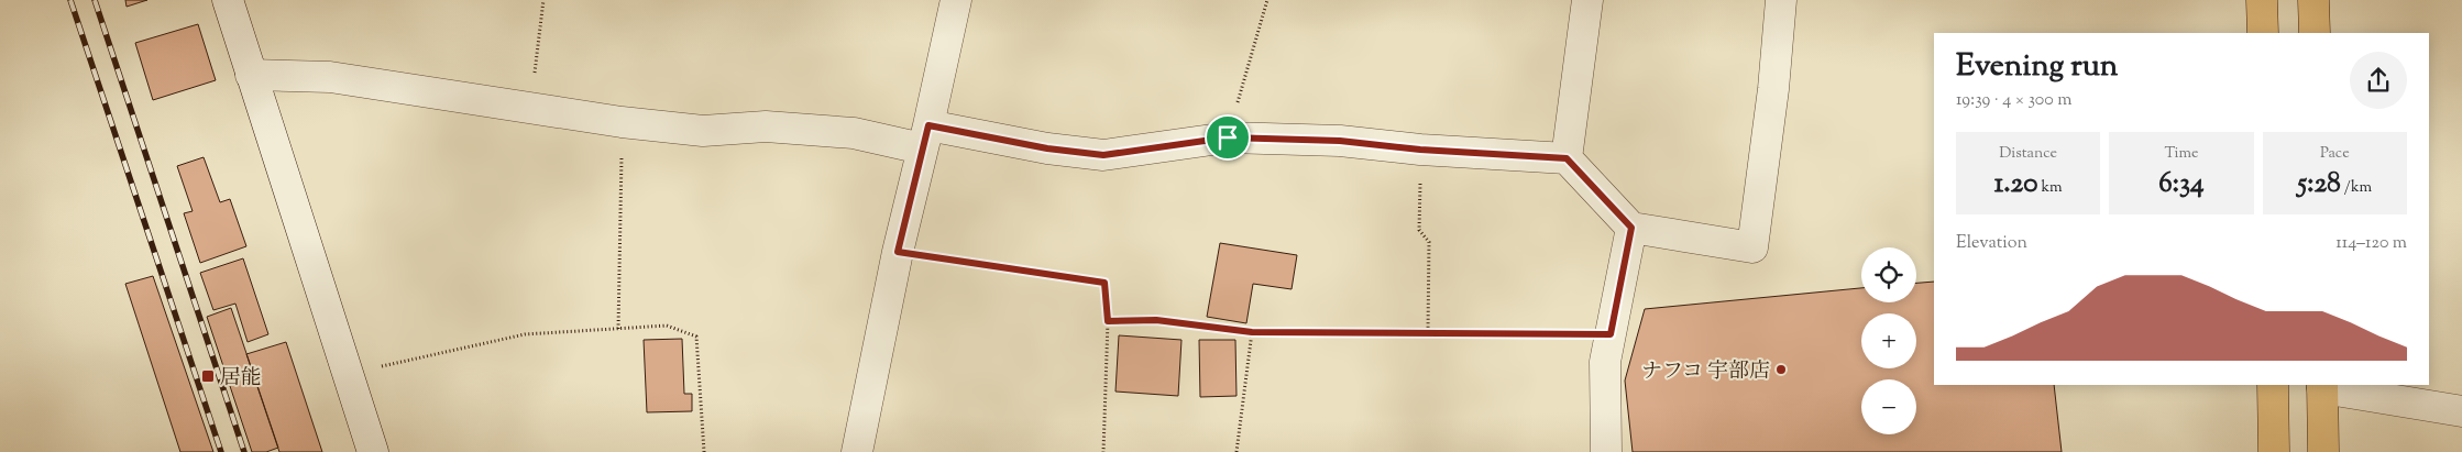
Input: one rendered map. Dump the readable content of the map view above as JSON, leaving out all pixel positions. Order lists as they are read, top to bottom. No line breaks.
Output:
{"places":{"other":["ナフコ 宇部店"],"transit":["居能"]},"page":{"heading":["Evening run","19:39 · 4 × 300 m"],"stats":[["Distance","1.20 km"],["Time","6:34"],["Pace","5:28 /km"]],"chart":["Elevation","114–120 m"],"map_buttons":["+","−"]}}
